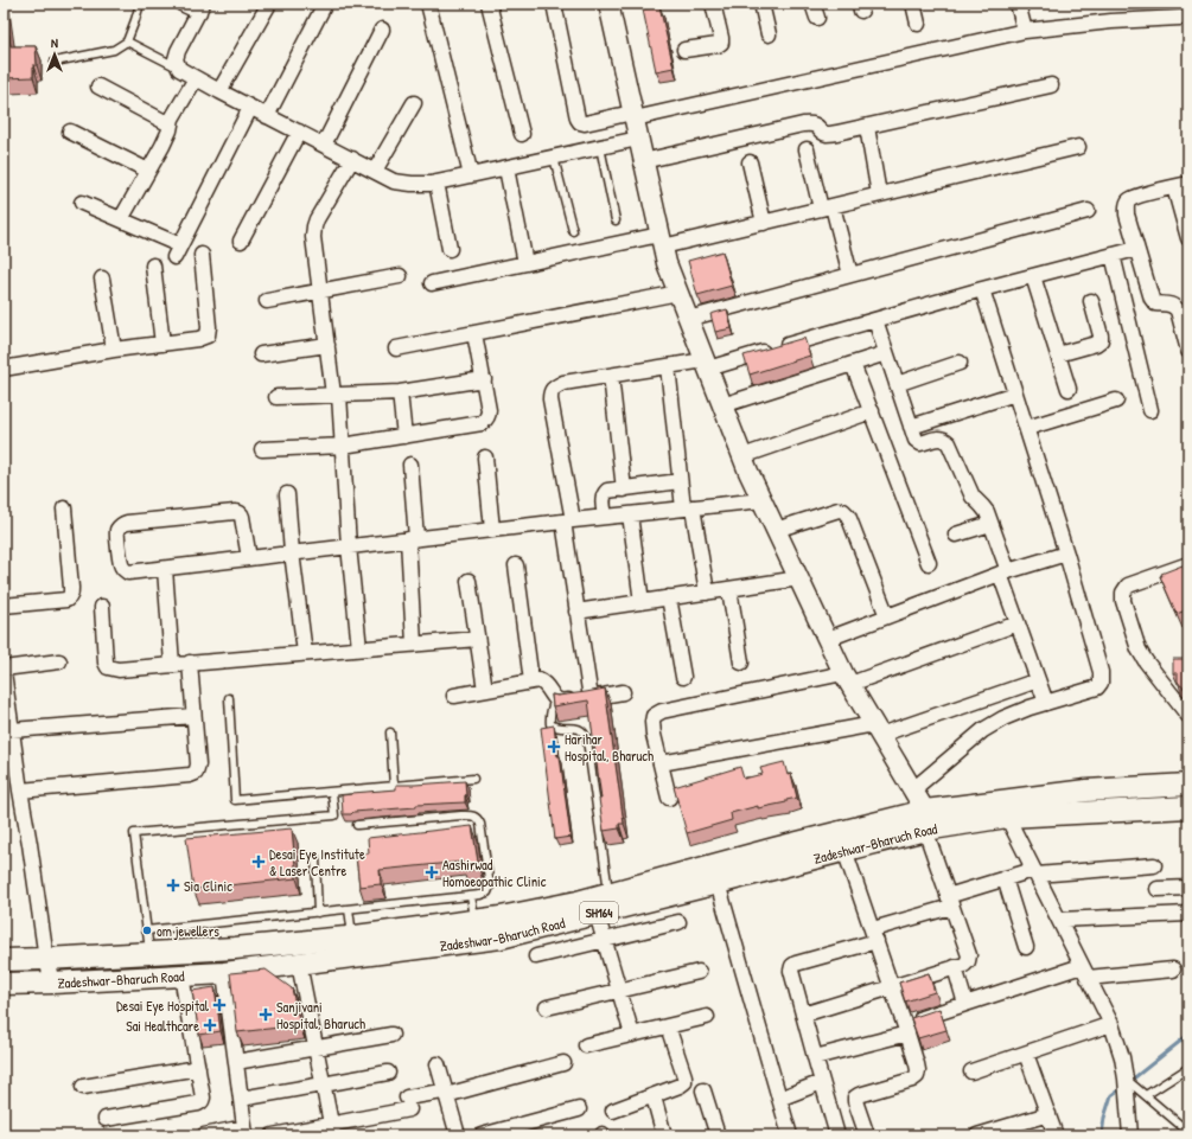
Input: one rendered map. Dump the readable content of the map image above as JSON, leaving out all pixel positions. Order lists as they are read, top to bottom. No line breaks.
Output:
{"streets":{"main road":["Zadeshwar-Bharuch Road","SH164"]},"places":{"health":["Harihar Hospital, Bharuch","Desai Eye Institute & Laser Centre","Aashirwad Homoeopathic Clinic","Sia Clinic","Desai Eye Hospital","Sanjivani Hospital, Bharuch","Sai Healthcare"],"other":["om jewellers"]},"north":"top"}
